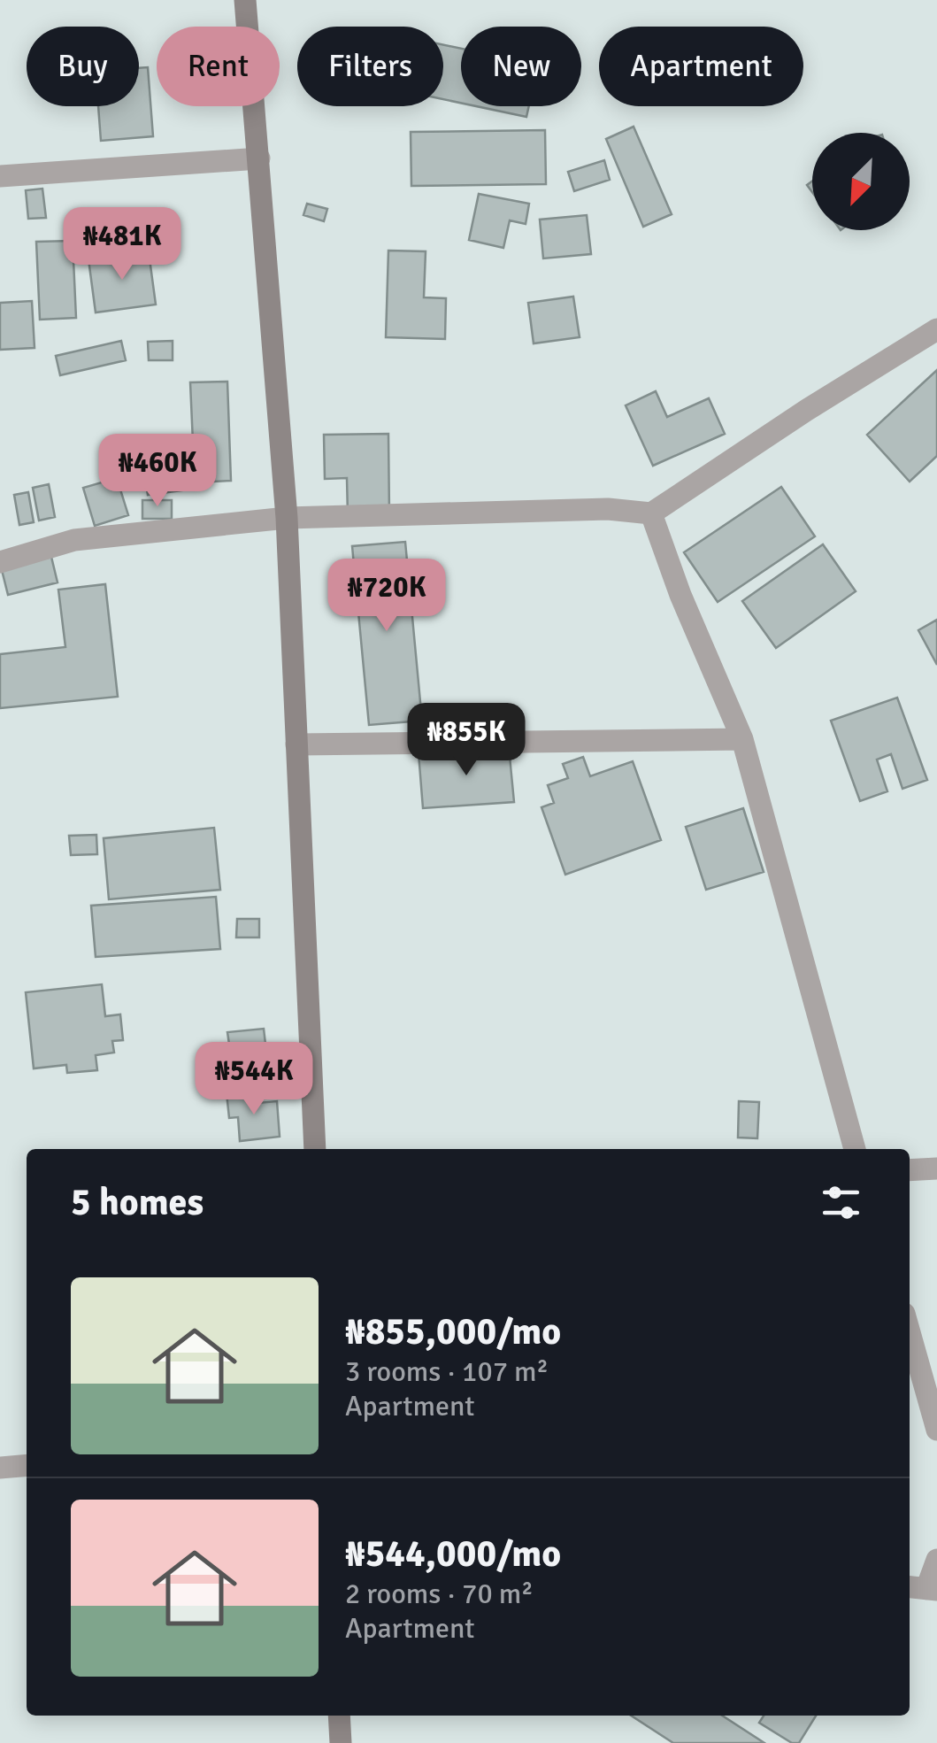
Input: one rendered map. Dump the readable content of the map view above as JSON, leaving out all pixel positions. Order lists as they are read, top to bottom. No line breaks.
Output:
{"north":"bottom left","page":{"chip":["Buy","Rent","Filters","New","Apartment"],"price":["₦481K","₦460K","₦720K","₦855K","₦544K"],"heading":"5 homes","list":[{"name":"₦855,000/mo","note":"3 rooms · 107 m² · Apartment"},{"name":"₦544,000/mo","note":"2 rooms · 70 m² · Apartment"}]}}
